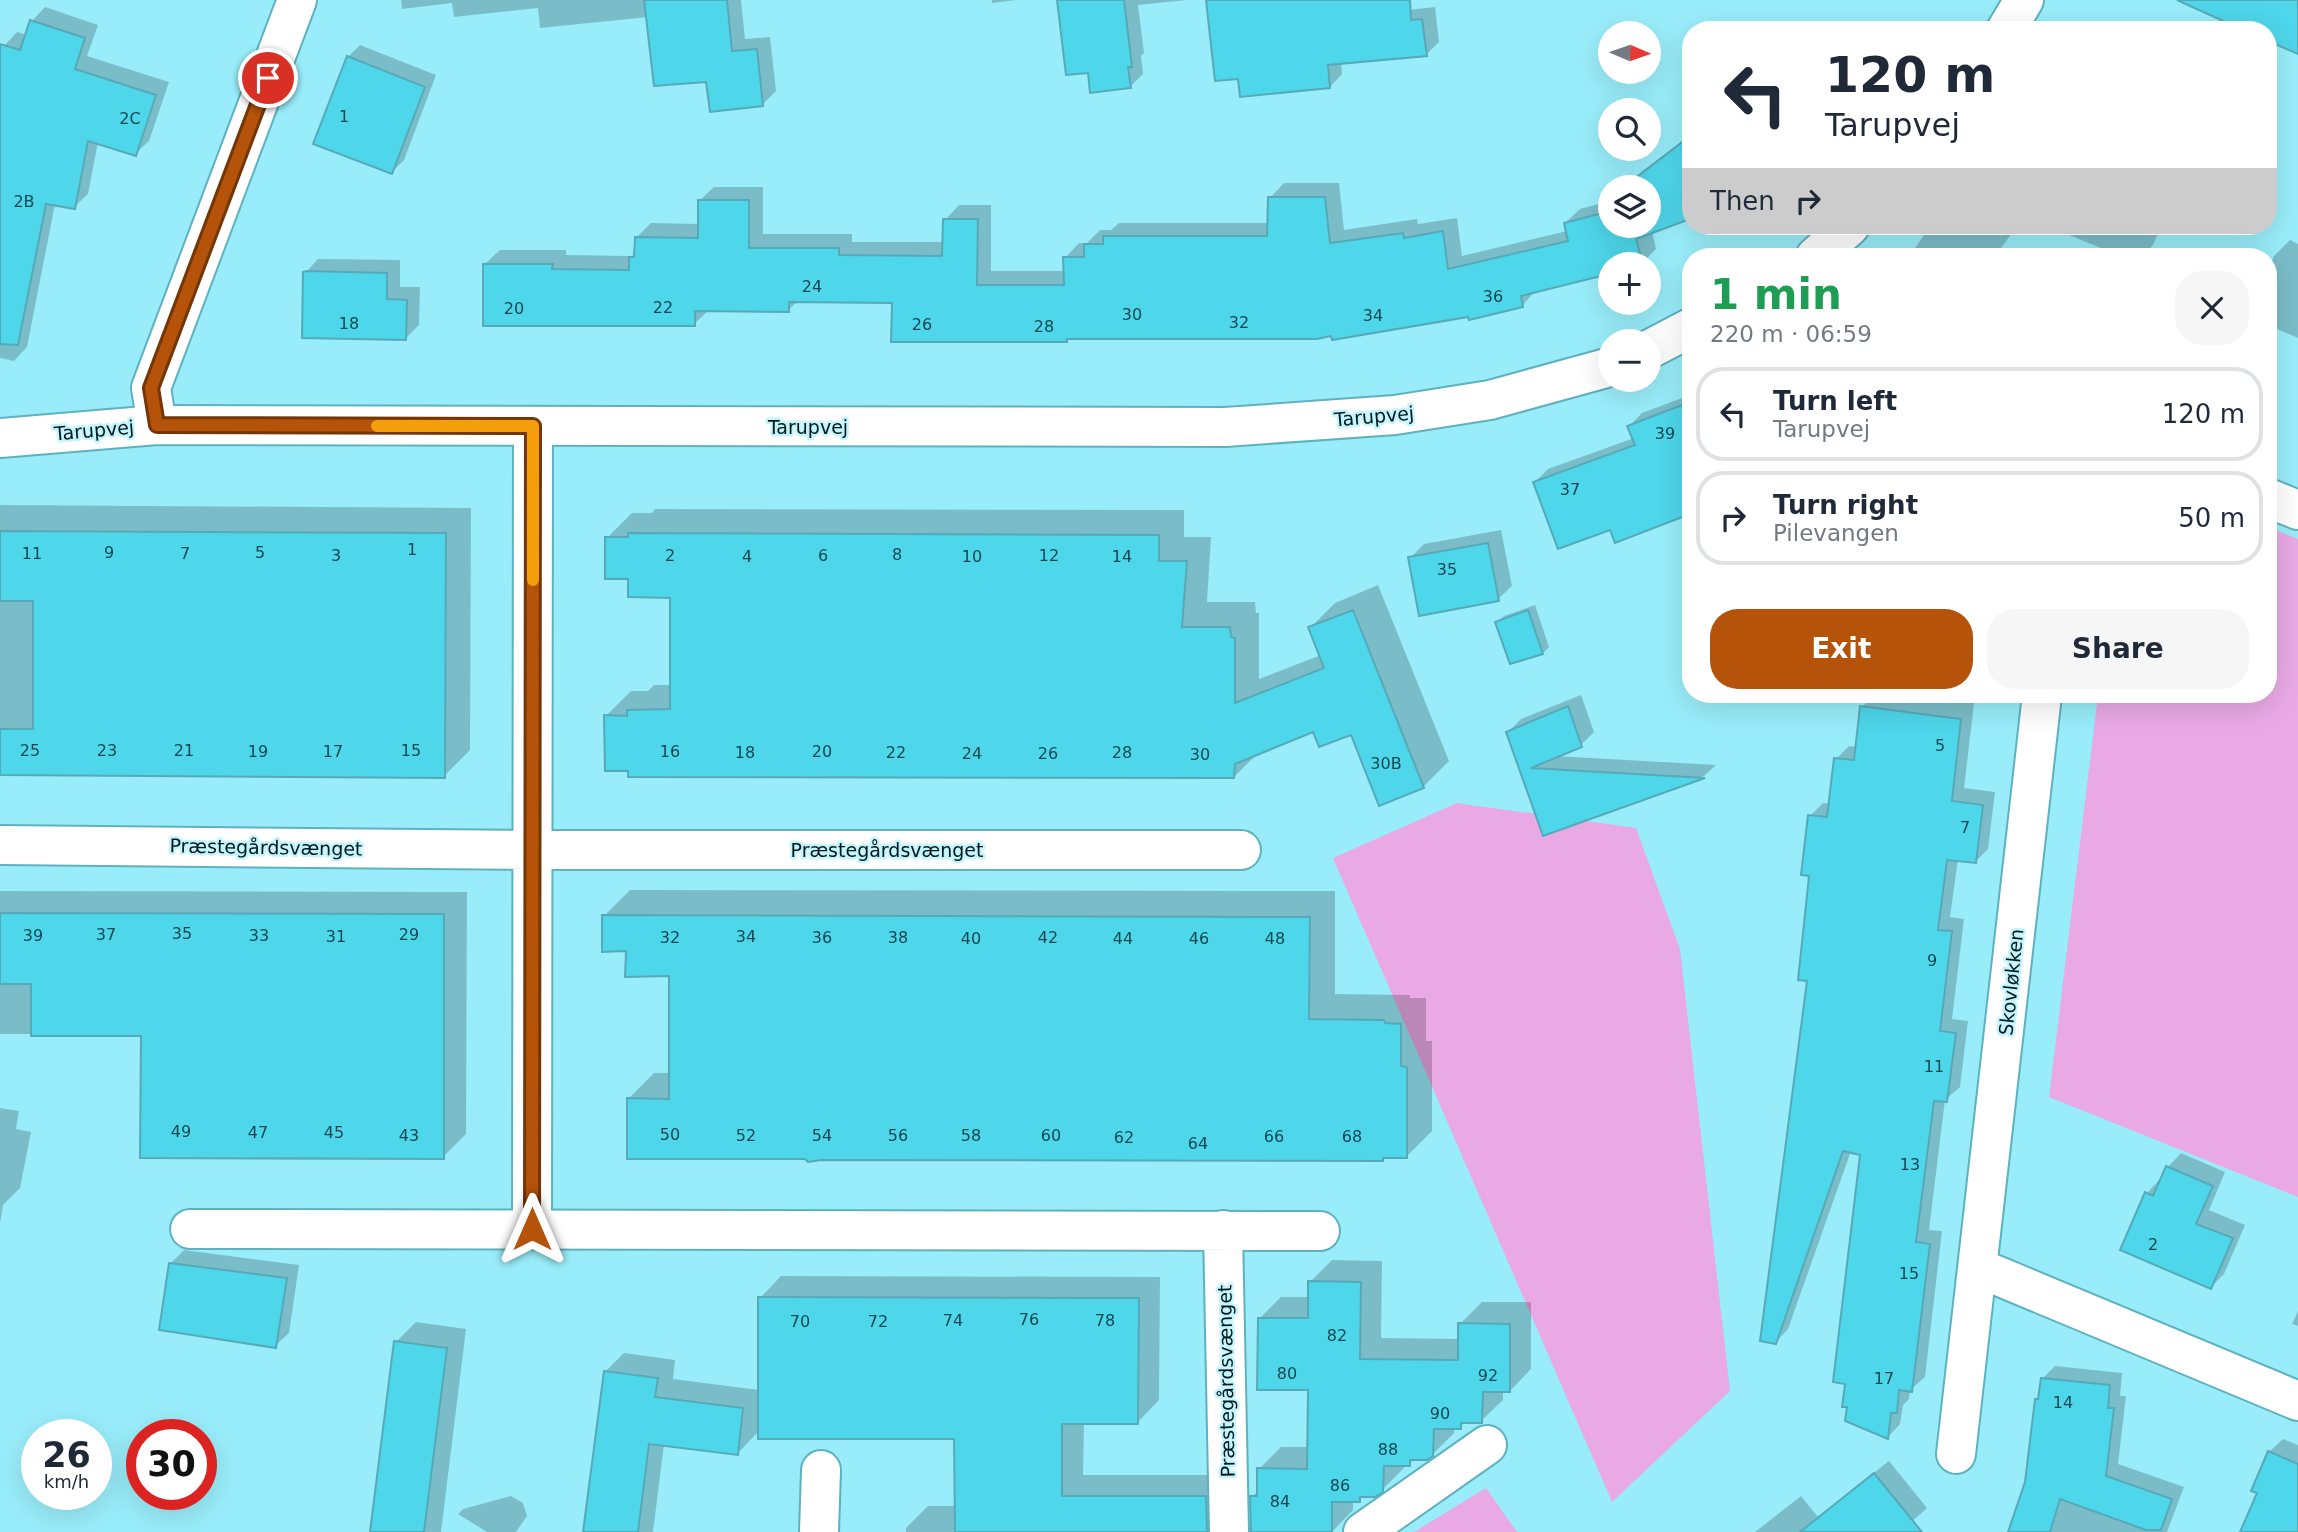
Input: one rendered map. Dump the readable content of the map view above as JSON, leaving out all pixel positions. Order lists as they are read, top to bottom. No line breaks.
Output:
{"streets":{"street":["Tarupvej","Præstegårdsvænget","Skovløkken"]},"house_numbers":["1","2C","2B","24","36","22","20","30","34","32","18","26","28","39","37","1","9","5","11","7","8","3","2","6","12","4","10","14","35","5","25","23","21","15","19","17","16","20","18","22","28","24","26","30","30B","7","35","37","29","39","33","31","34","32","36","38","42","40","44","46","48","9","11","49","47","45","50","43","52","54","56","58","60","66","68","62","64","13","2","15","76","74","78","70","72","82","80","92","17","14","90","88","86","84"],"north":"right","page":{"map_buttons":["+","−"],"turn":["120 m","Tarupvej"],"then":"Then","heading":["1 min","220 m · 06:59"],"list":[{"name":"Turn left","note":"Tarupvej","value":"120 m"},{"name":"Turn right","note":"Pilevangen","value":"50 m"}],"buttons":["Exit","Share"],"speed":"26 km/h","limit":"30"}}
